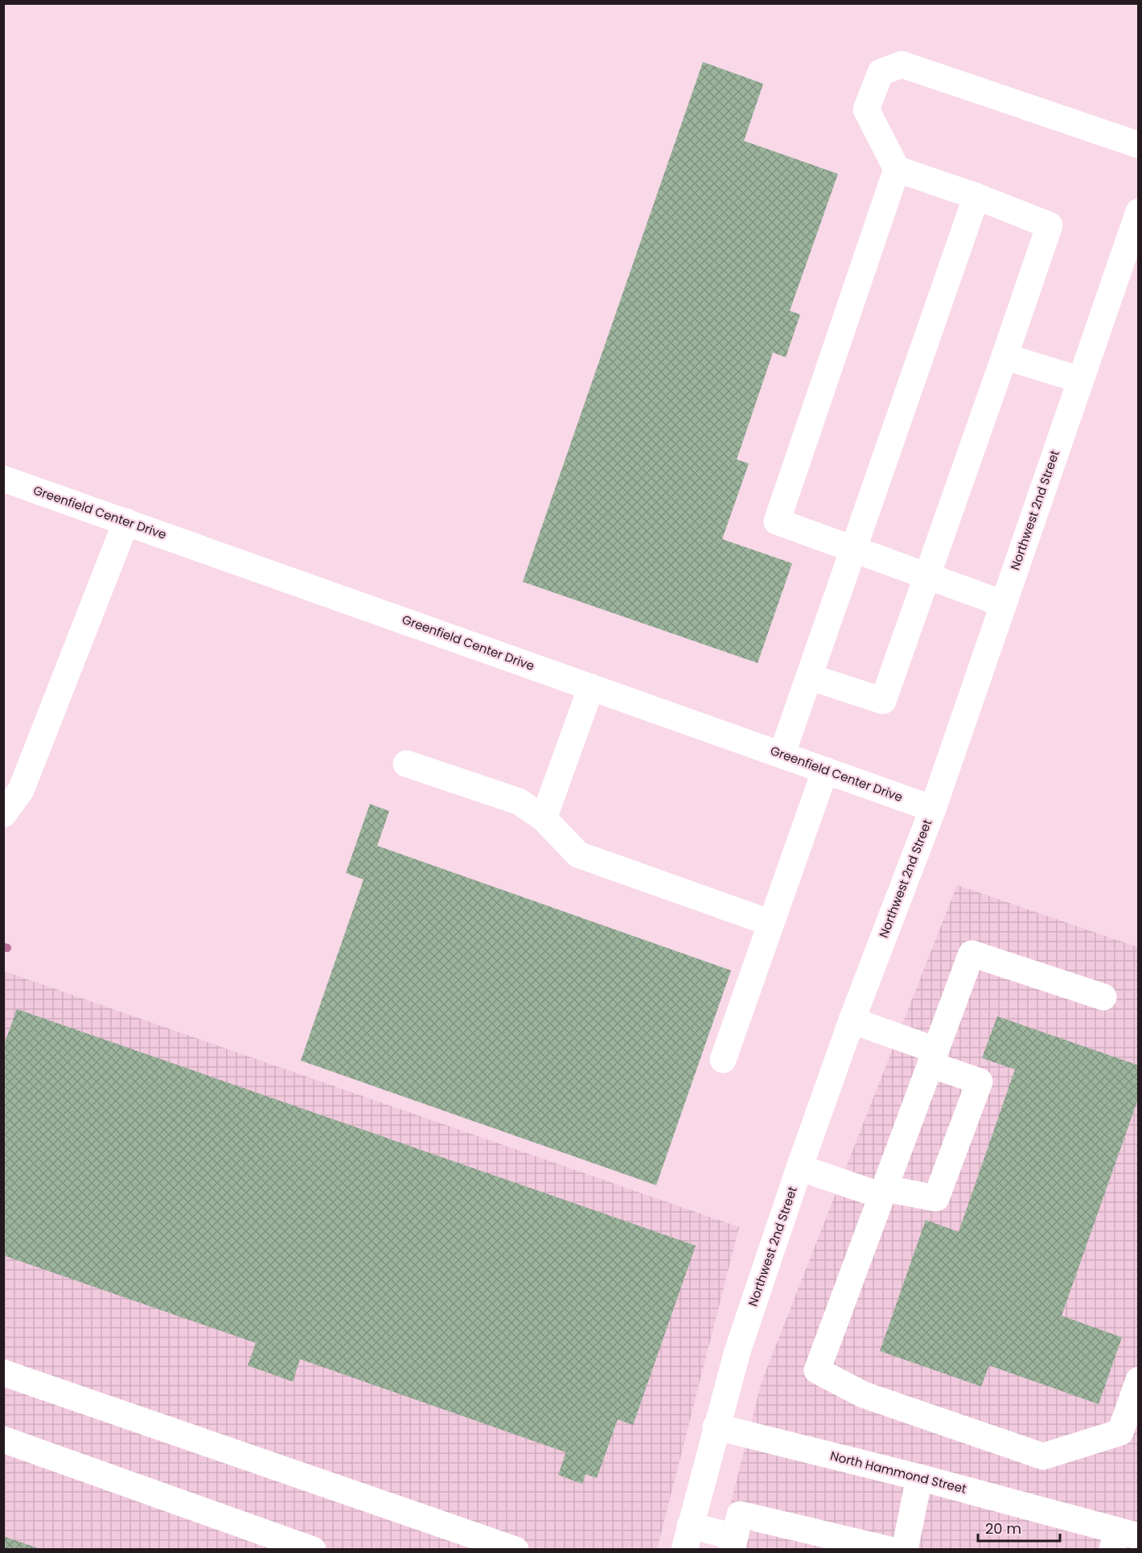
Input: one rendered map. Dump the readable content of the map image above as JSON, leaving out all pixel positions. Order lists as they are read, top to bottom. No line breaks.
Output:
{"streets":{"street":["Northwest 2nd Street","Greenfield Center Drive","North Hammond Street"]},"crossings":[["Northwest 2nd Street","Greenfield Center Drive"],["Northwest 2nd Street","North Hammond Street"]],"scale_bar":"20 m"}
